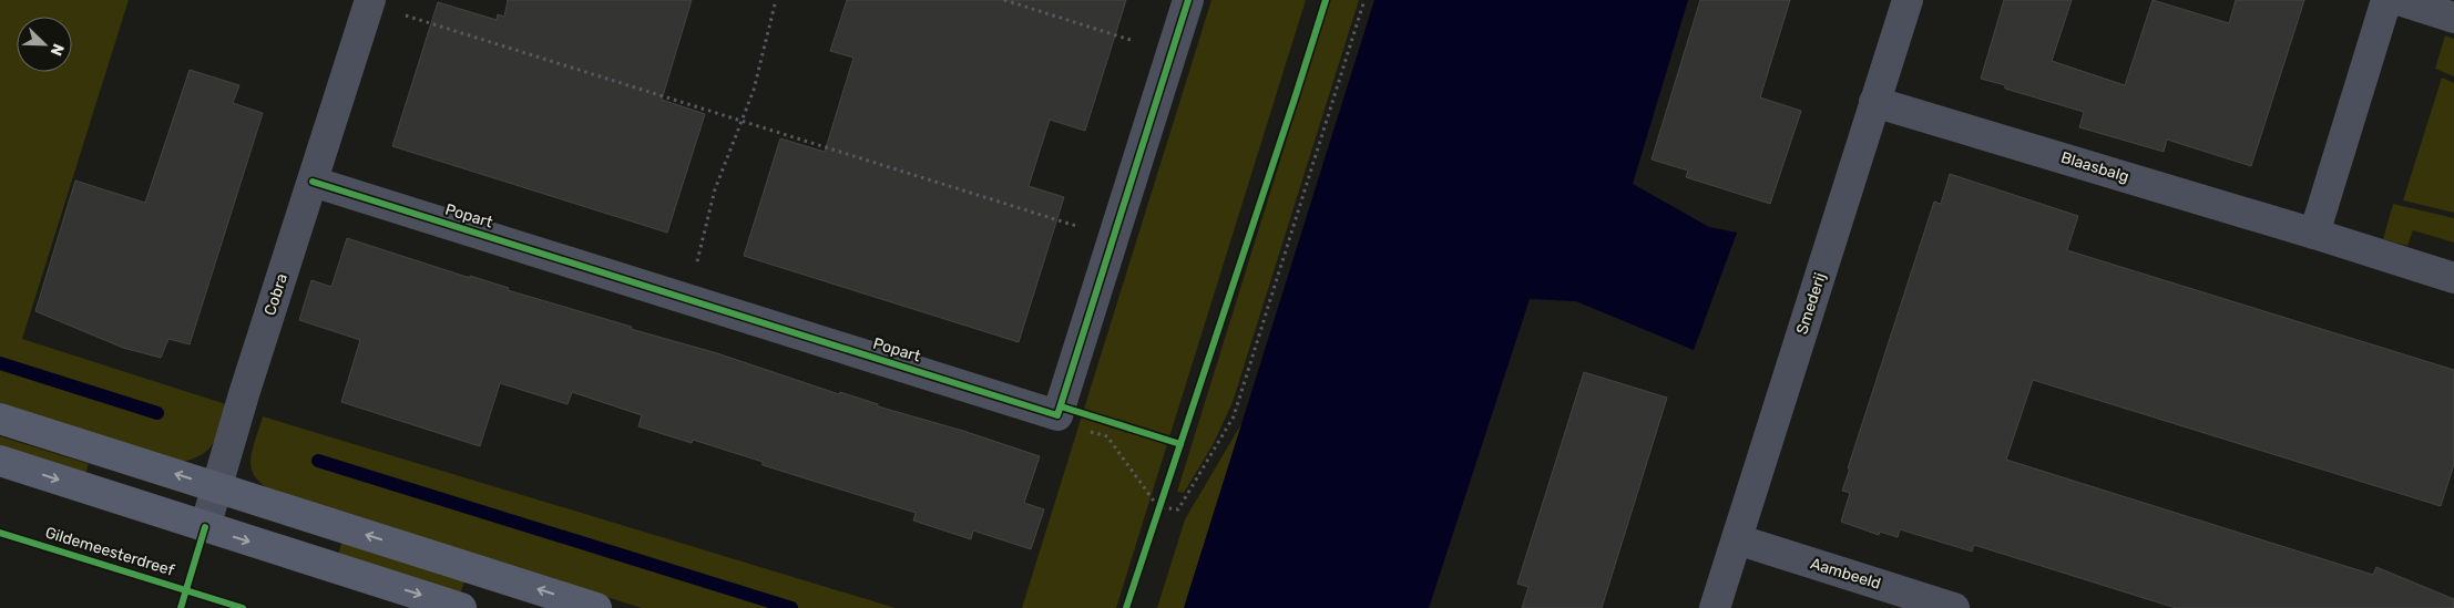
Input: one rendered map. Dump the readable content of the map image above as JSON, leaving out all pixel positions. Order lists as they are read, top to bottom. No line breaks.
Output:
{"streets":{"street":["Blaasbalg","Popart","Cobra","Smederij","Aambeeld"],"cycle path":["Gildemeesterdreef"]},"crossings":[["Blaasbalg","Smederij"],["Popart","Cobra"],["Smederij","Aambeeld"]],"north":"bottom right"}
